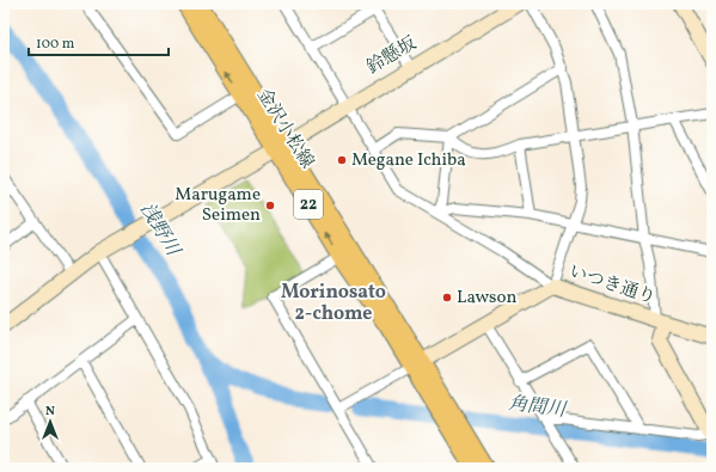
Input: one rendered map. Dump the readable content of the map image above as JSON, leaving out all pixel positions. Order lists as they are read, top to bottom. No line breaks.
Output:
{"streets":{"main road":["金沢小松線","22"],"street":["鈴懸坂","いつき通り"]},"crossings":[["鈴懸坂","金沢小松線"],["金沢小松線","いつき通り"]],"districts":["Morinosato 2-chome"],"water":["浅野川","角間川"],"places":["Megane Ichiba","Marugame Seimen","Lawson"],"scale_bar":"100 m","north":"top"}
